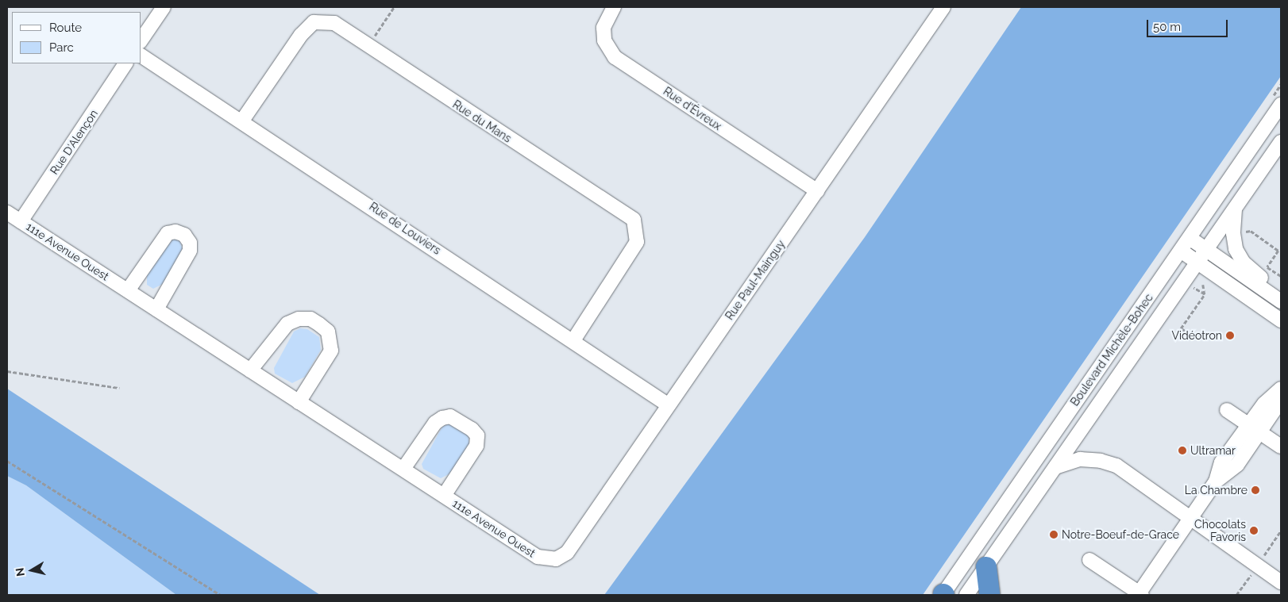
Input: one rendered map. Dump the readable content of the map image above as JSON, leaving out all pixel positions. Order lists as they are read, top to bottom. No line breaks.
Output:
{"streets":{"street":["Rue d'Évreux","Rue du Mans","Rue D'Alençon","Rue de Louviers","111e Avenue Ouest","Rue Paul-Mainguy","Boulevard Michèle-Bohec"]},"crossings":[["Rue d'Évreux","Rue Paul-Mainguy"],["Rue du Mans","Rue de Louviers"],["Rue D'Alençon","111e Avenue Ouest"],["Rue de Louviers","Rue Paul-Mainguy"],["111e Avenue Ouest","Rue Paul-Mainguy"]],"places":["Vidéotron","Ultramar","La Chambre","Chocolats Favoris","Notre-Boeuf-de-Grace"],"legend":["Route","Parc"],"scale_bar":"50 m","north":"left"}
